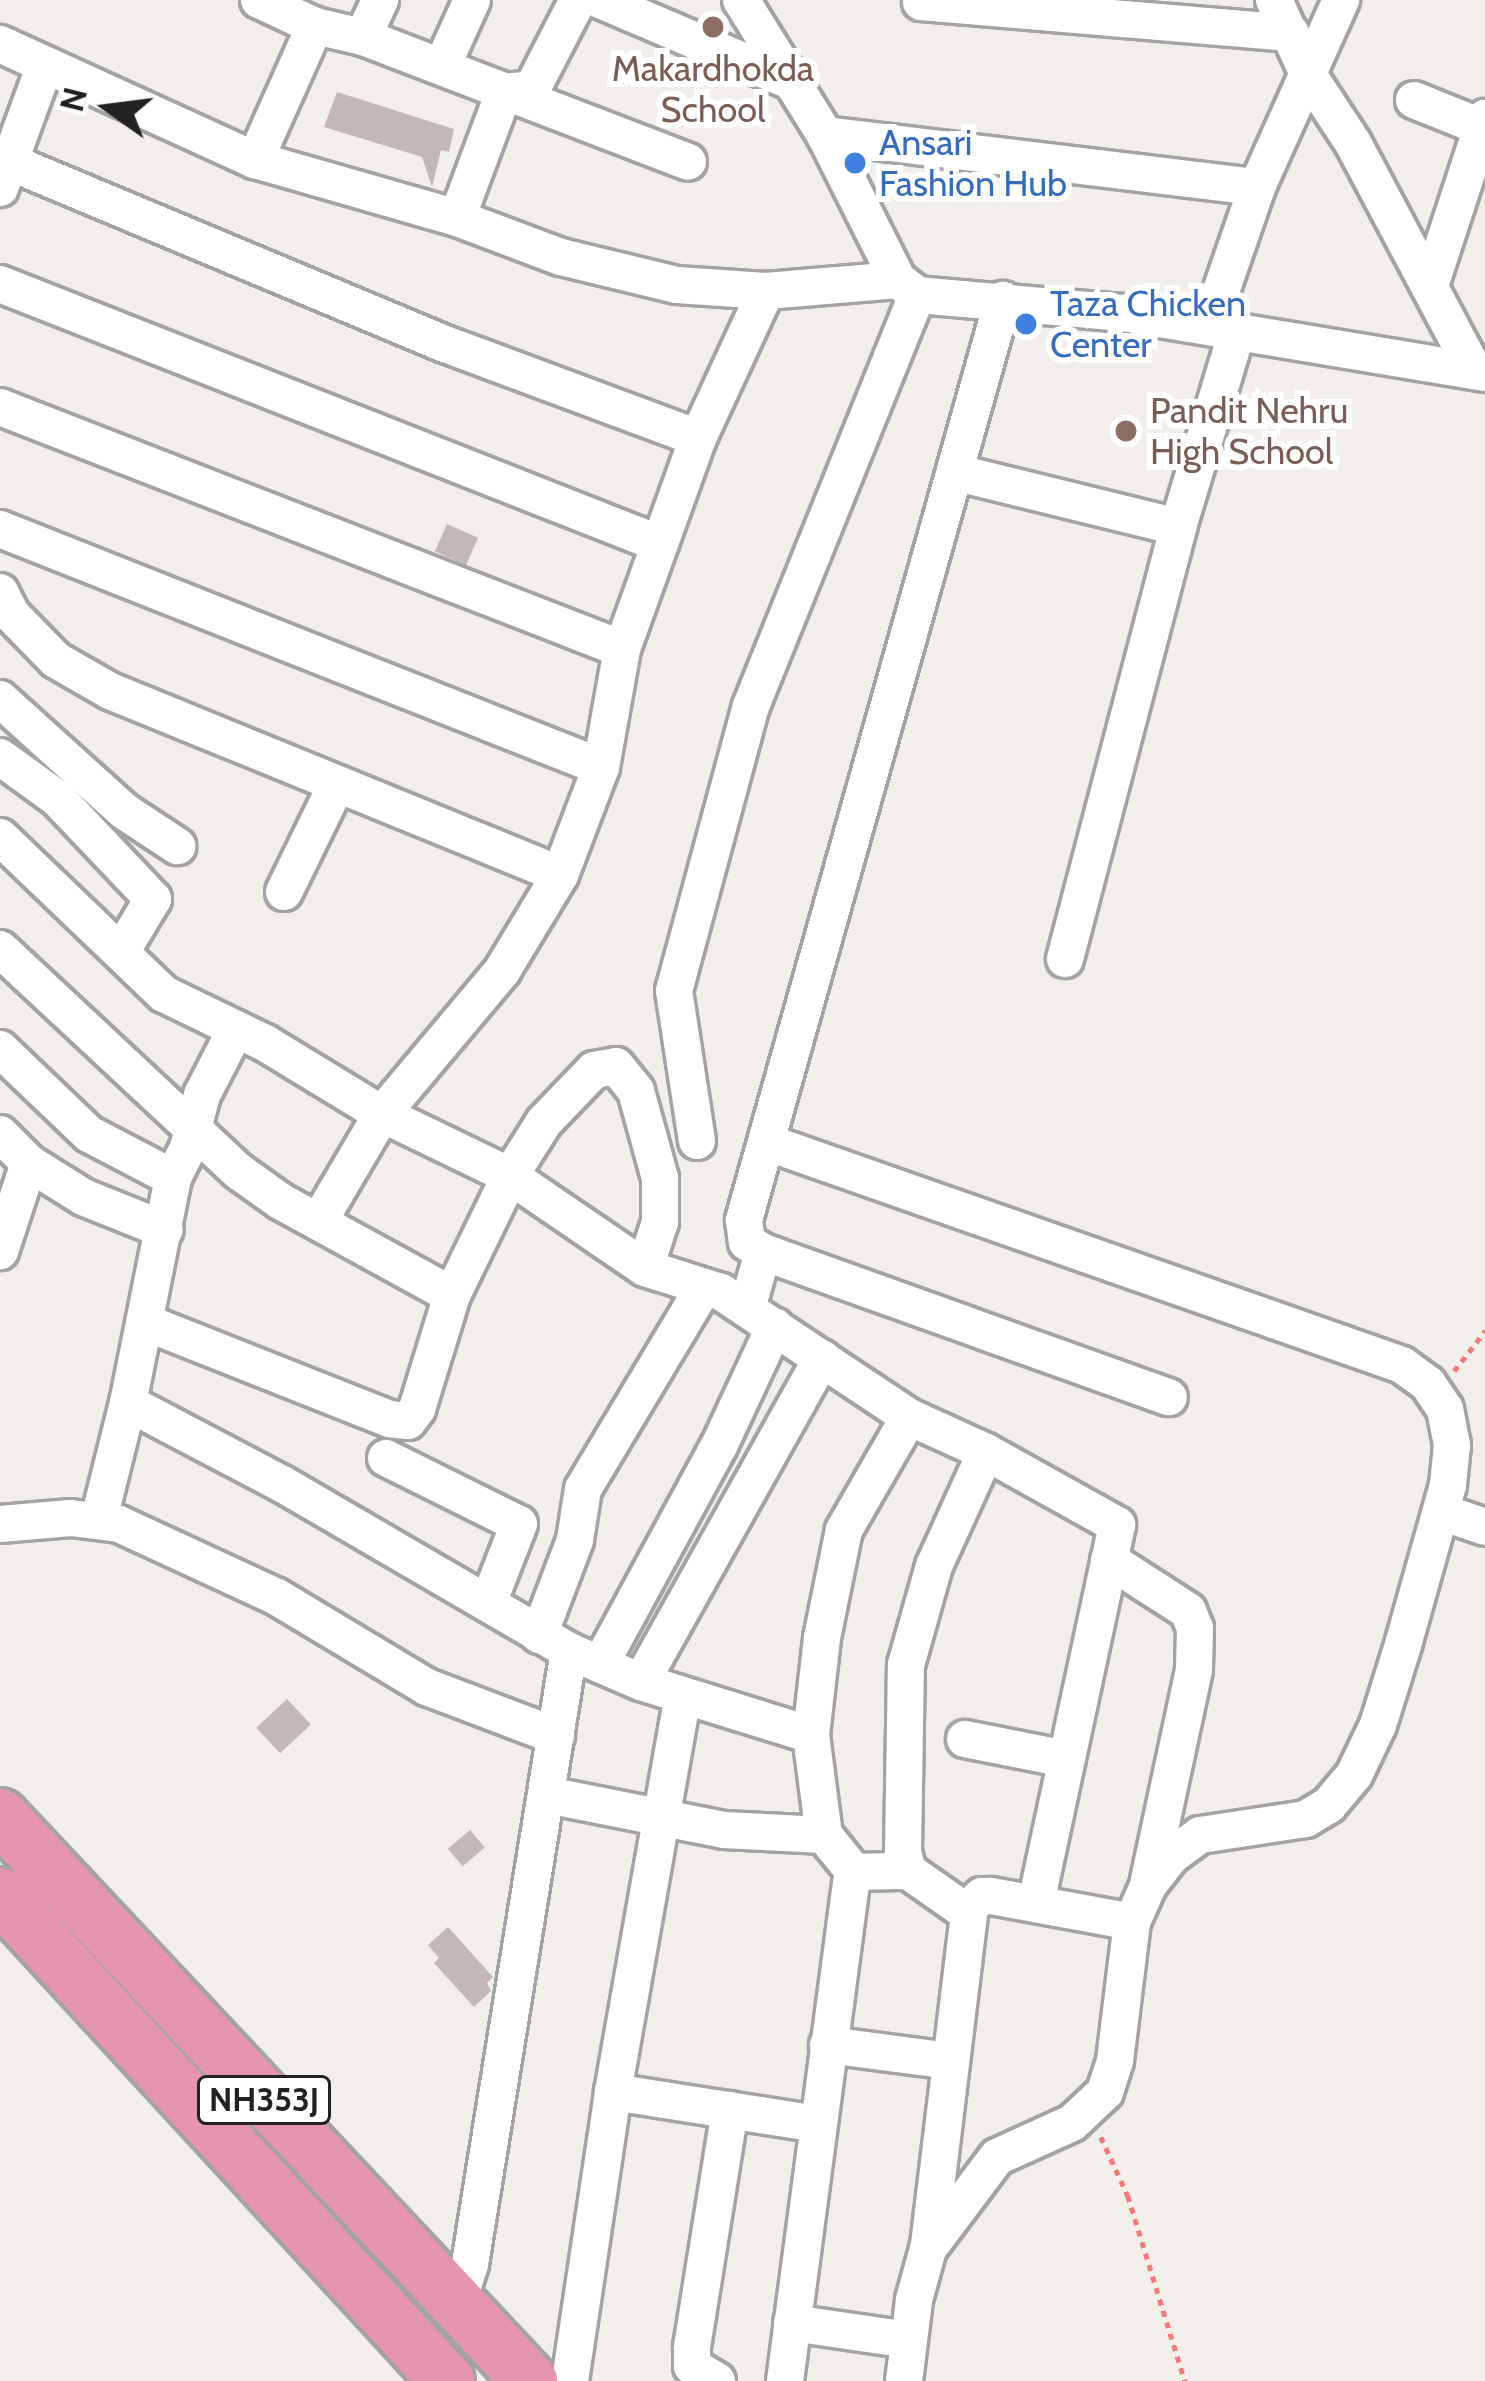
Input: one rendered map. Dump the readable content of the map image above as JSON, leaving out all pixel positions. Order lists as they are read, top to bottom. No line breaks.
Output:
{"streets":{"highway":["NH353J"]},"places":["Makardhokda School","Ansari Fashion Hub","Taza Chicken Center","Pandit Nehru High School"],"north":"left"}
